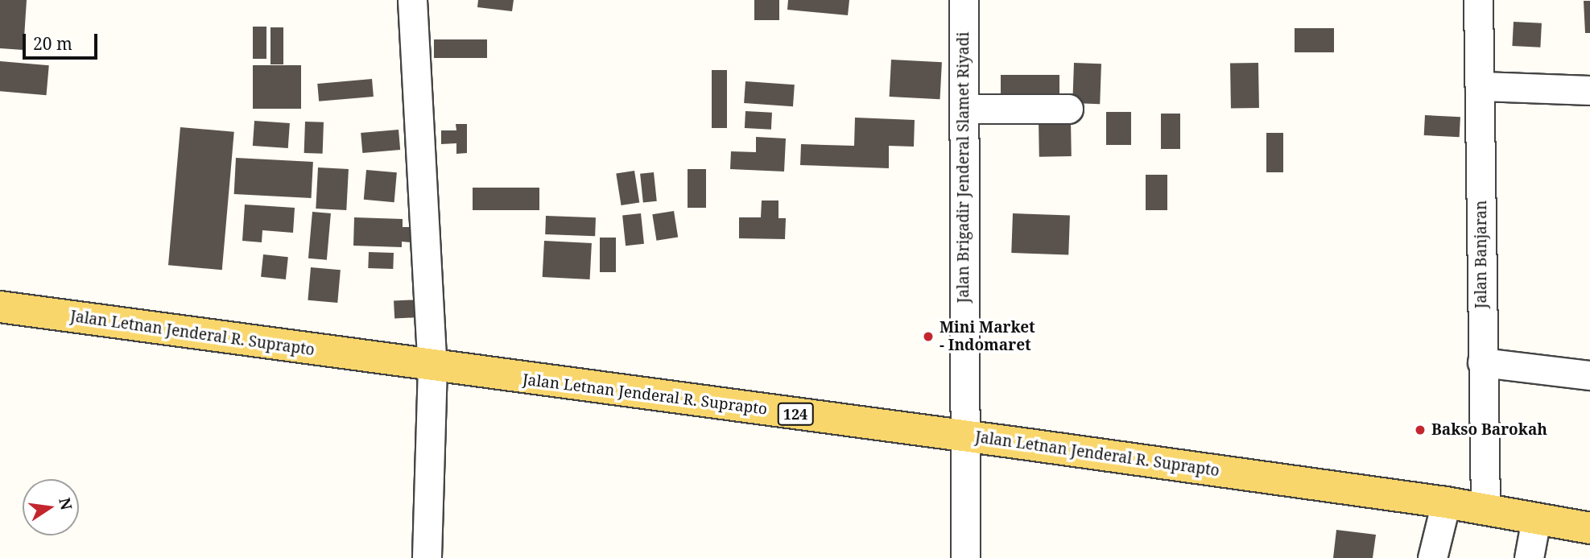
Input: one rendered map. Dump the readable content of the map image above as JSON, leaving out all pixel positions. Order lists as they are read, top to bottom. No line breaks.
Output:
{"streets":{"main road":["Jalan Letnan Jenderal R. Suprapto","124"],"street":["Jalan Brigadir Jenderal Slamet Riyadi","Jalan Banjaran"]},"crossings":[["Jalan Brigadir Jenderal Slamet Riyadi","Jalan Letnan Jenderal R. Suprapto"],["Jalan Banjaran","Jalan Letnan Jenderal R. Suprapto"]],"places":["Mini Market - Indomaret","Bakso Barokah"],"scale_bar":"20 m","north":"right"}
